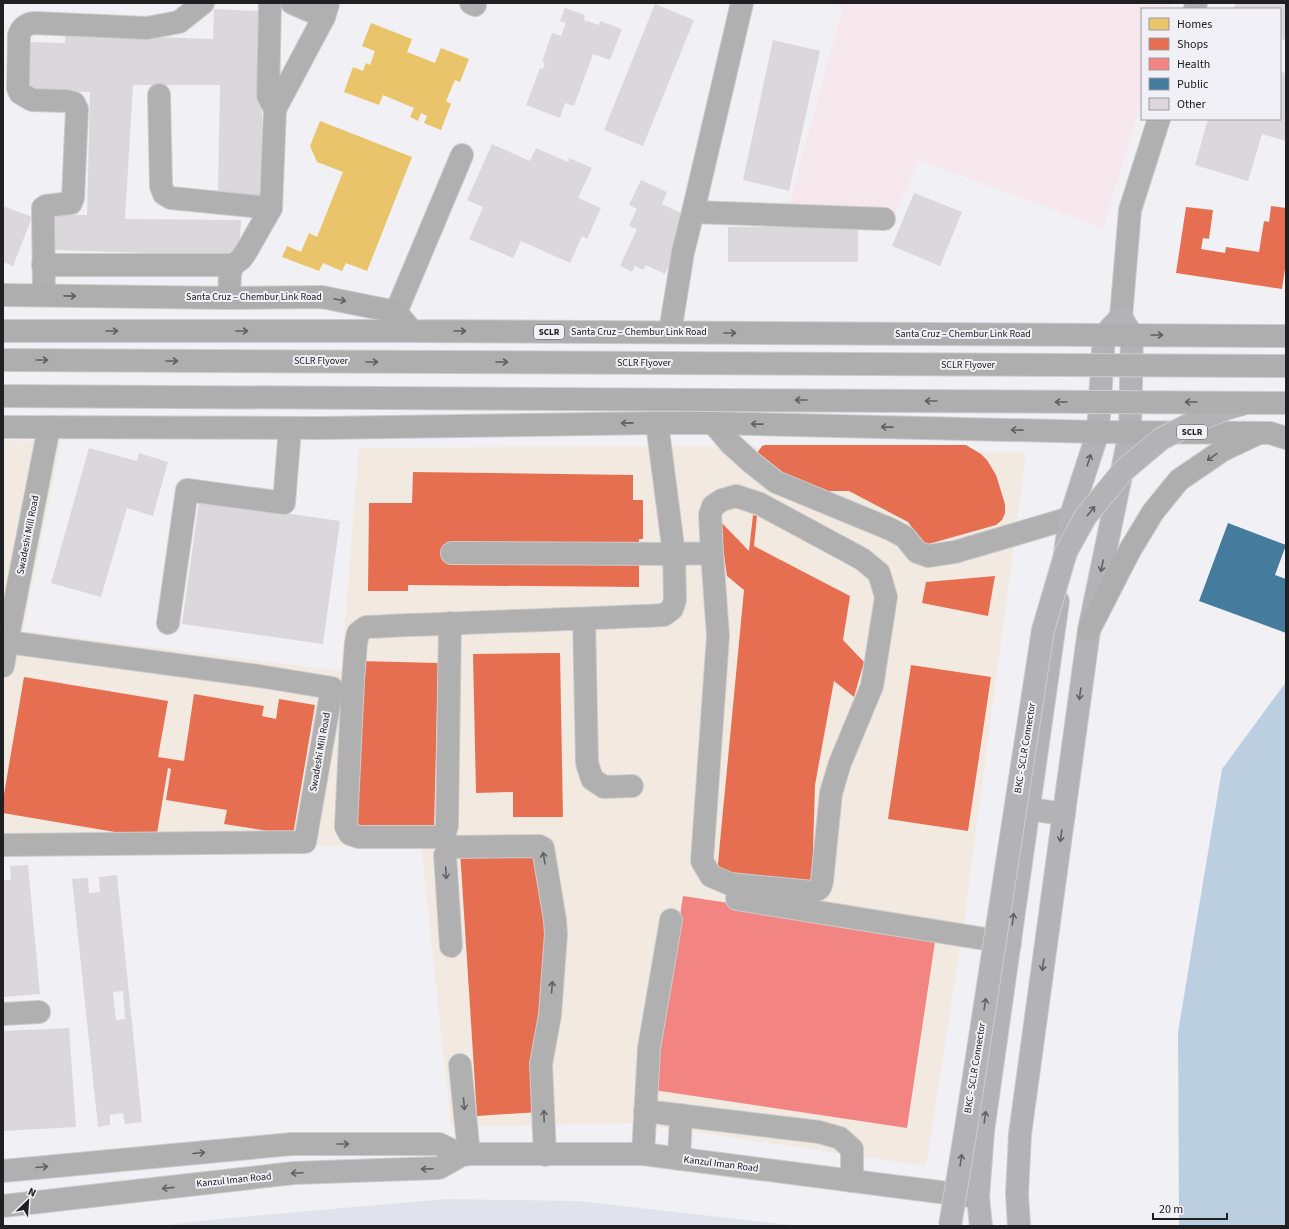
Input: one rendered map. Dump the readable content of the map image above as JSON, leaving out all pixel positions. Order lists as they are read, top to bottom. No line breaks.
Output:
{"streets":{"highway":["Santa Cruz – Chembur Link Road","SCLR","SCLR Flyover"],"main road":["BKC - SCLR Connector"],"street":["Swadeshi Mill Road","Kanzul Iman Road"]},"crossings":[["SCLR","Swadeshi Mill Road"]],"legend":["Homes","Shops","Health","Public","Other"],"scale_bar":"20 m","north":"top right"}
